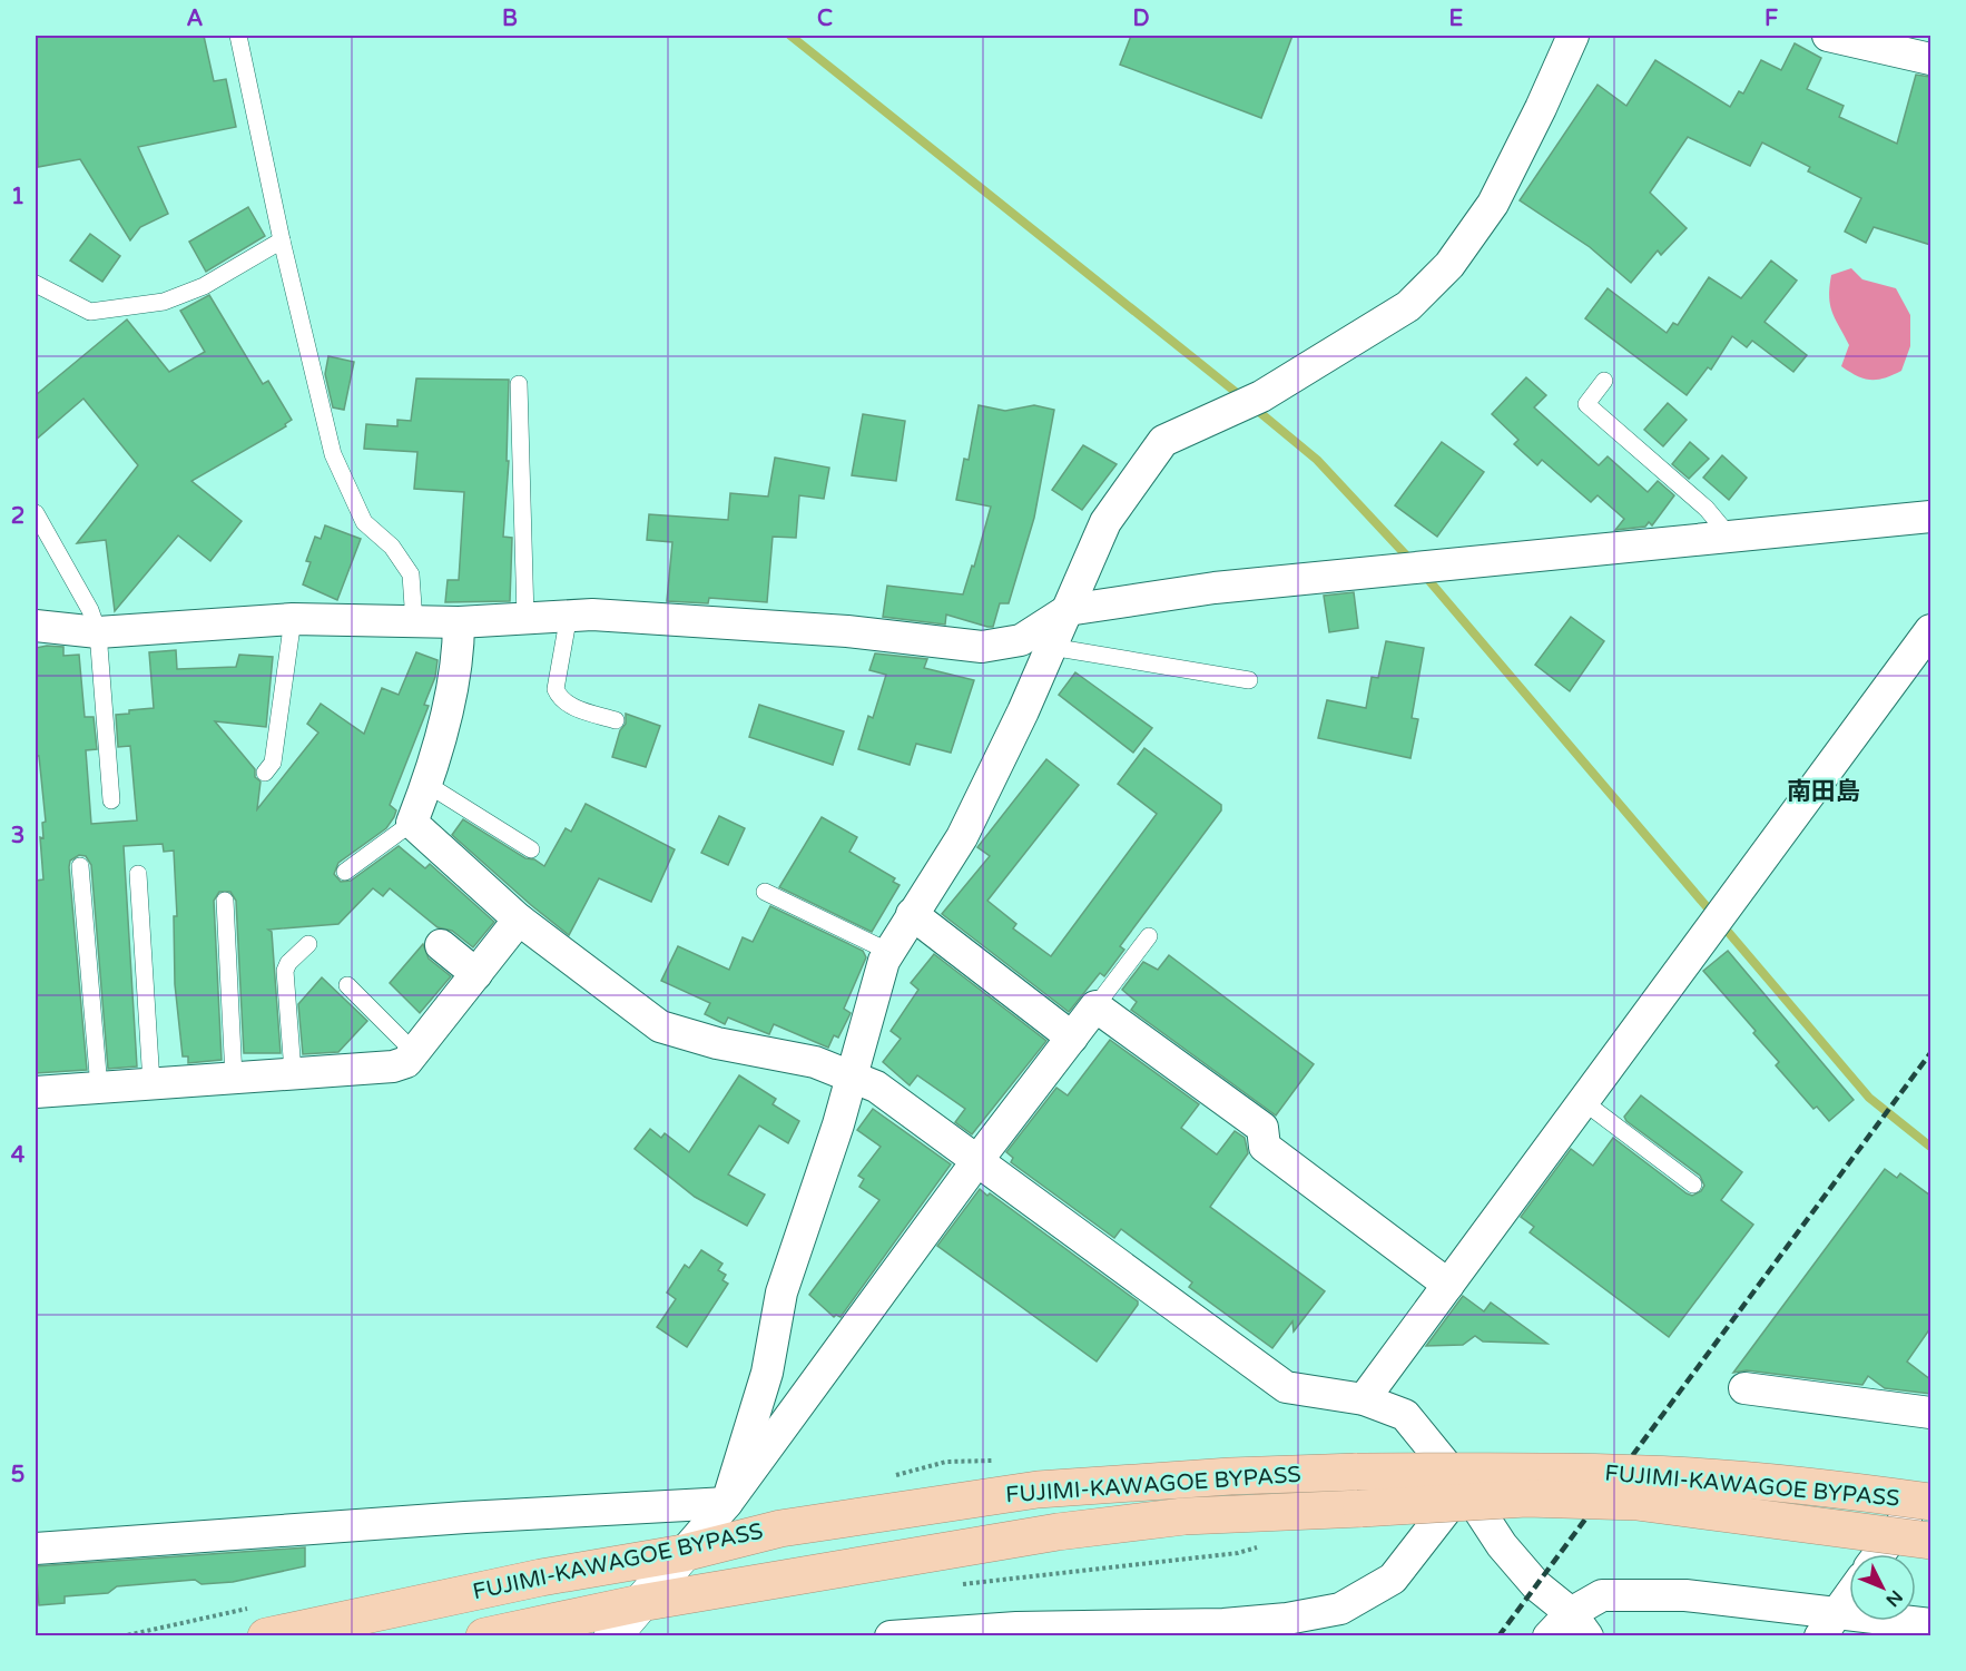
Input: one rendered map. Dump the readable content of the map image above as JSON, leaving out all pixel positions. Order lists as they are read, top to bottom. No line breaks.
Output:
{"streets":{"highway":["FUJIMI-KAWAGOE BYPASS"]},"districts":["南田島"],"north":"bottom right","grid":{"columns":["A","B","C","D","E","F"],"rows":["1","2","3","4","5"]}}
